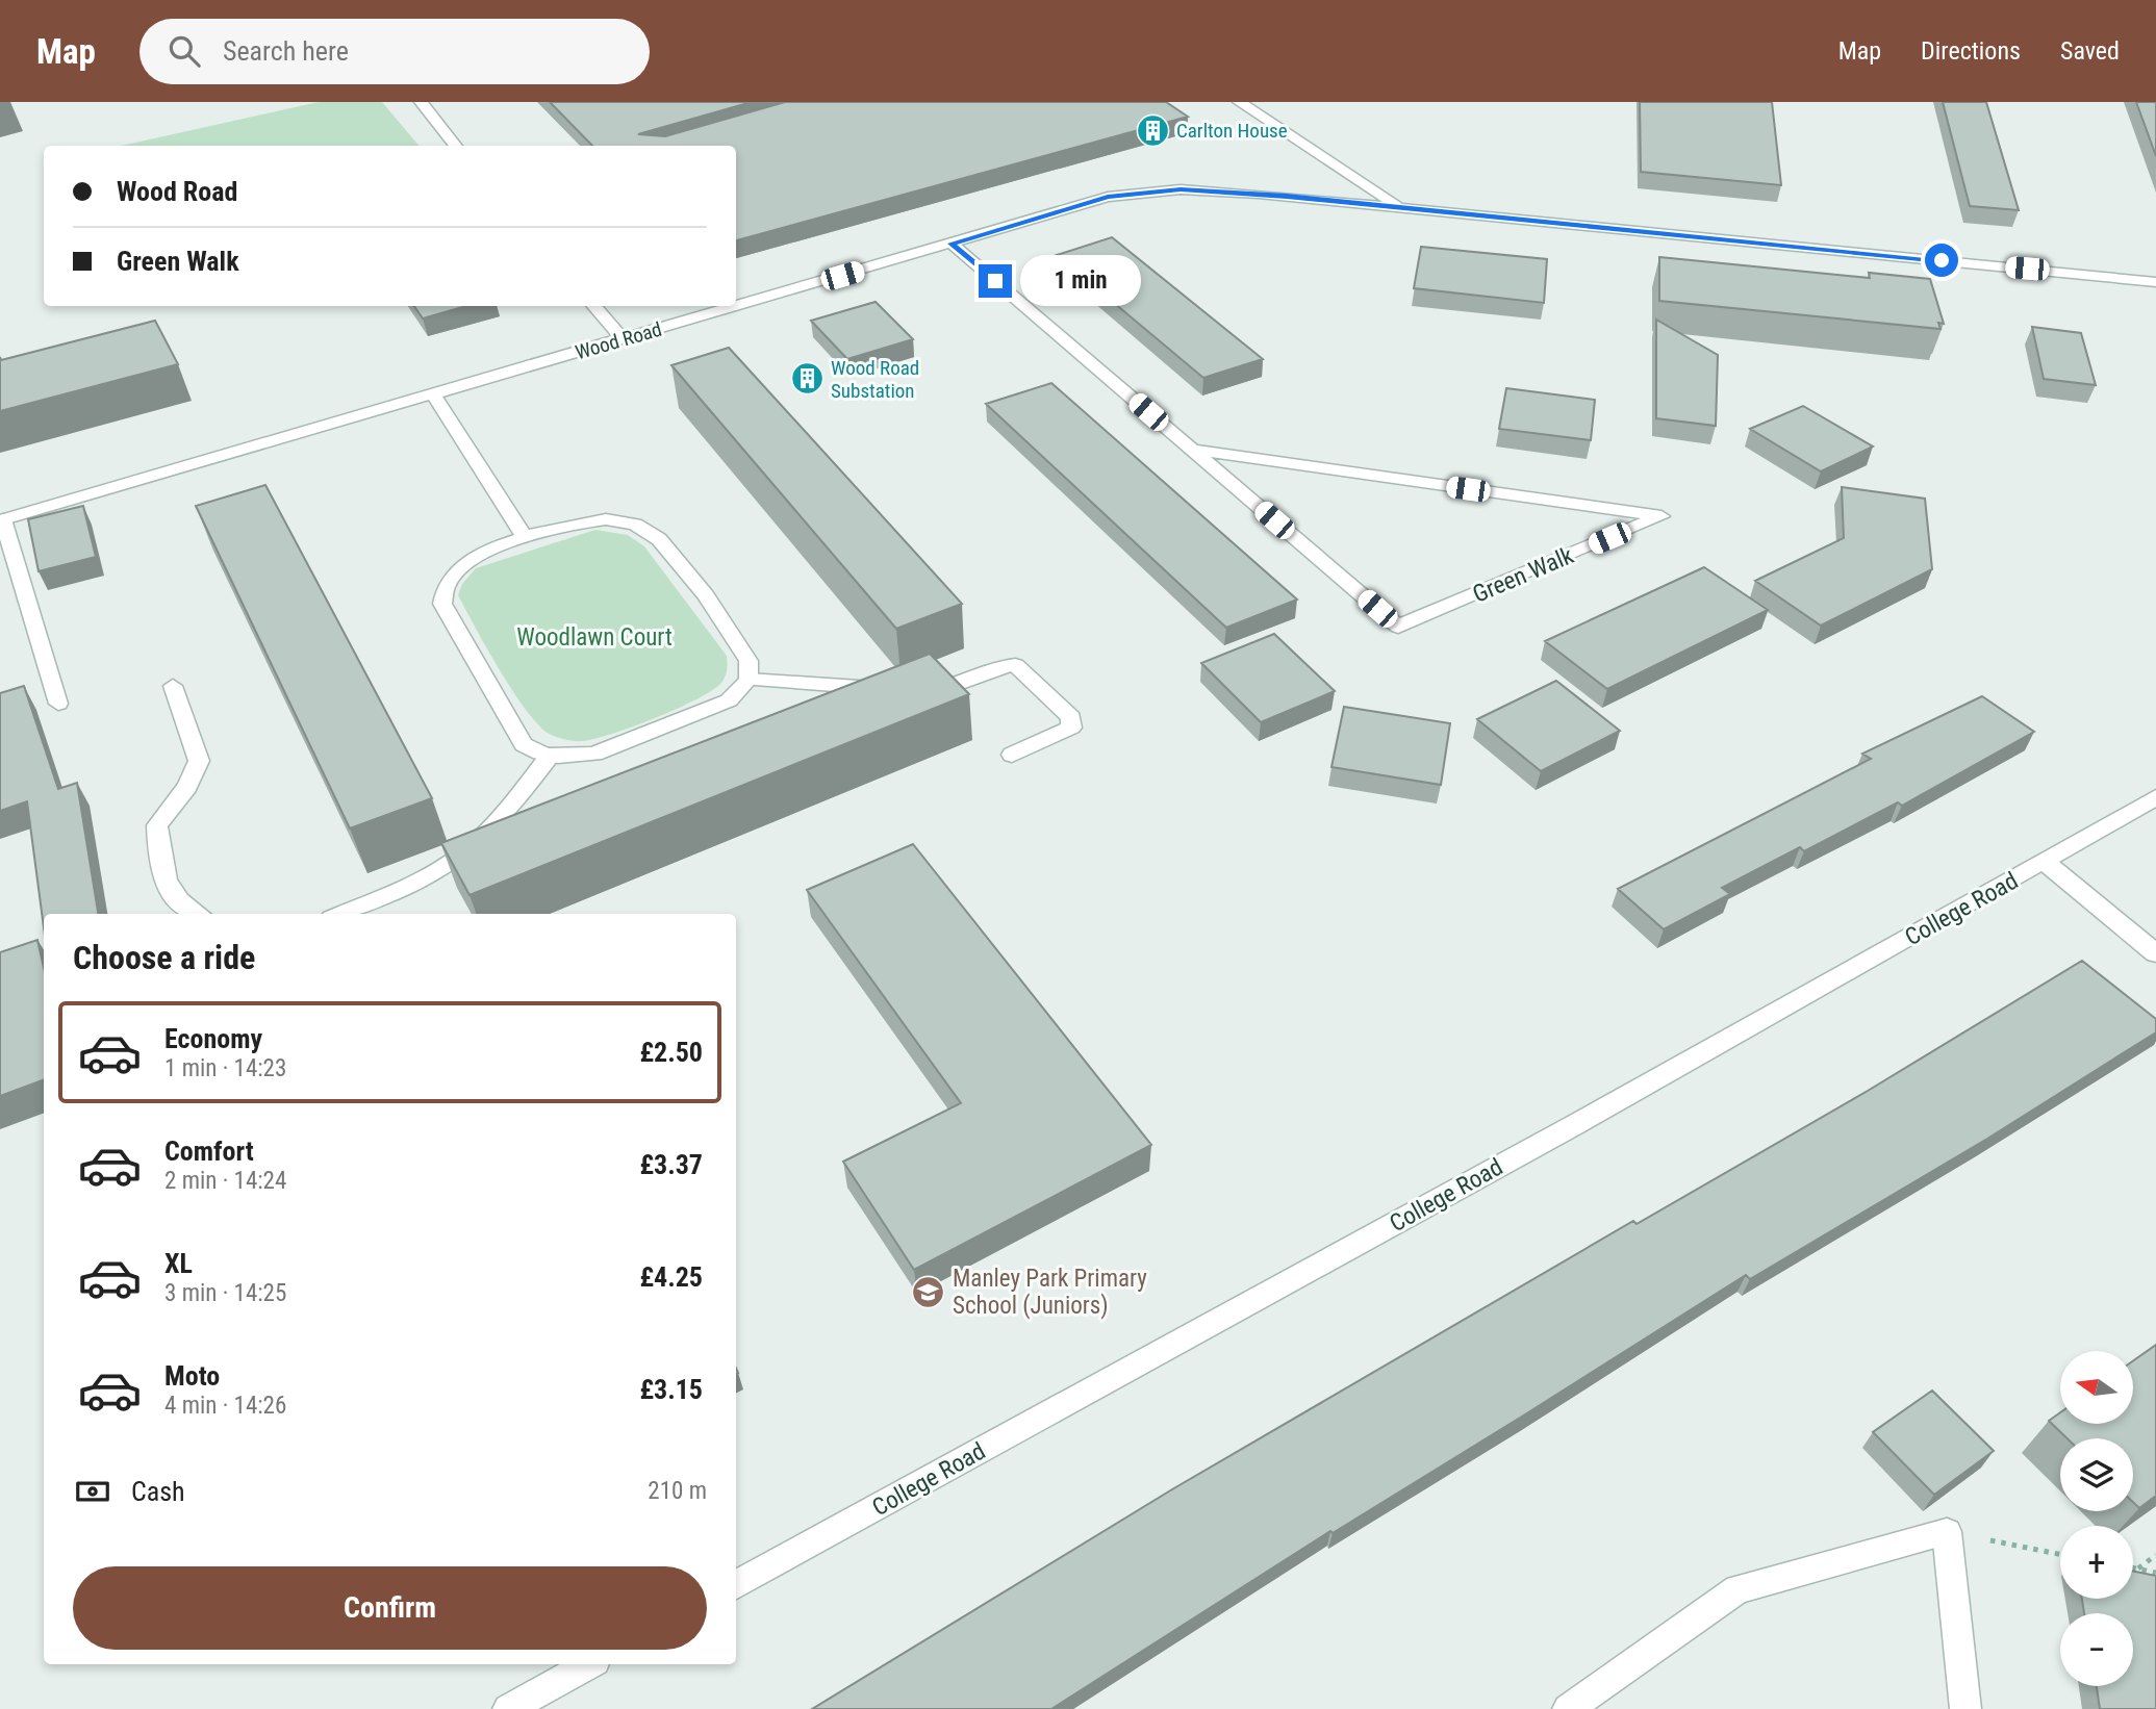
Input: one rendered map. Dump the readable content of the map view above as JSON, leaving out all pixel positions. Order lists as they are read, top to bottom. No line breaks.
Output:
{"streets":{"street":["Wood Road","Green Walk","College Road"]},"crossings":[["Wood Road","Green Walk"]],"parks":["Woodlawn Court"],"places":{"building":["Carlton House","Wood Road Substation"],"school or university":["Manley Park Primary School (Juniors)"]},"north":"left","page":{"header":"Map","search":"Search here","nav":["Map","Directions","Saved"],"banner":["Wood Road","Green Walk"],"bubble":"1 min","heading":"Choose a ride","list":[{"name":"Economy","note":"1 min · 14:23","value":"£2.50"},{"name":"Comfort","note":"2 min · 14:24","value":"£3.37"},{"name":"XL","note":"3 min · 14:25","value":"£4.25"},{"name":"Moto","note":"4 min · 14:26","value":"£3.15"}],"map_buttons":["+","−"],"pay":["Cash","210 m"],"buttons":"Confirm"}}
